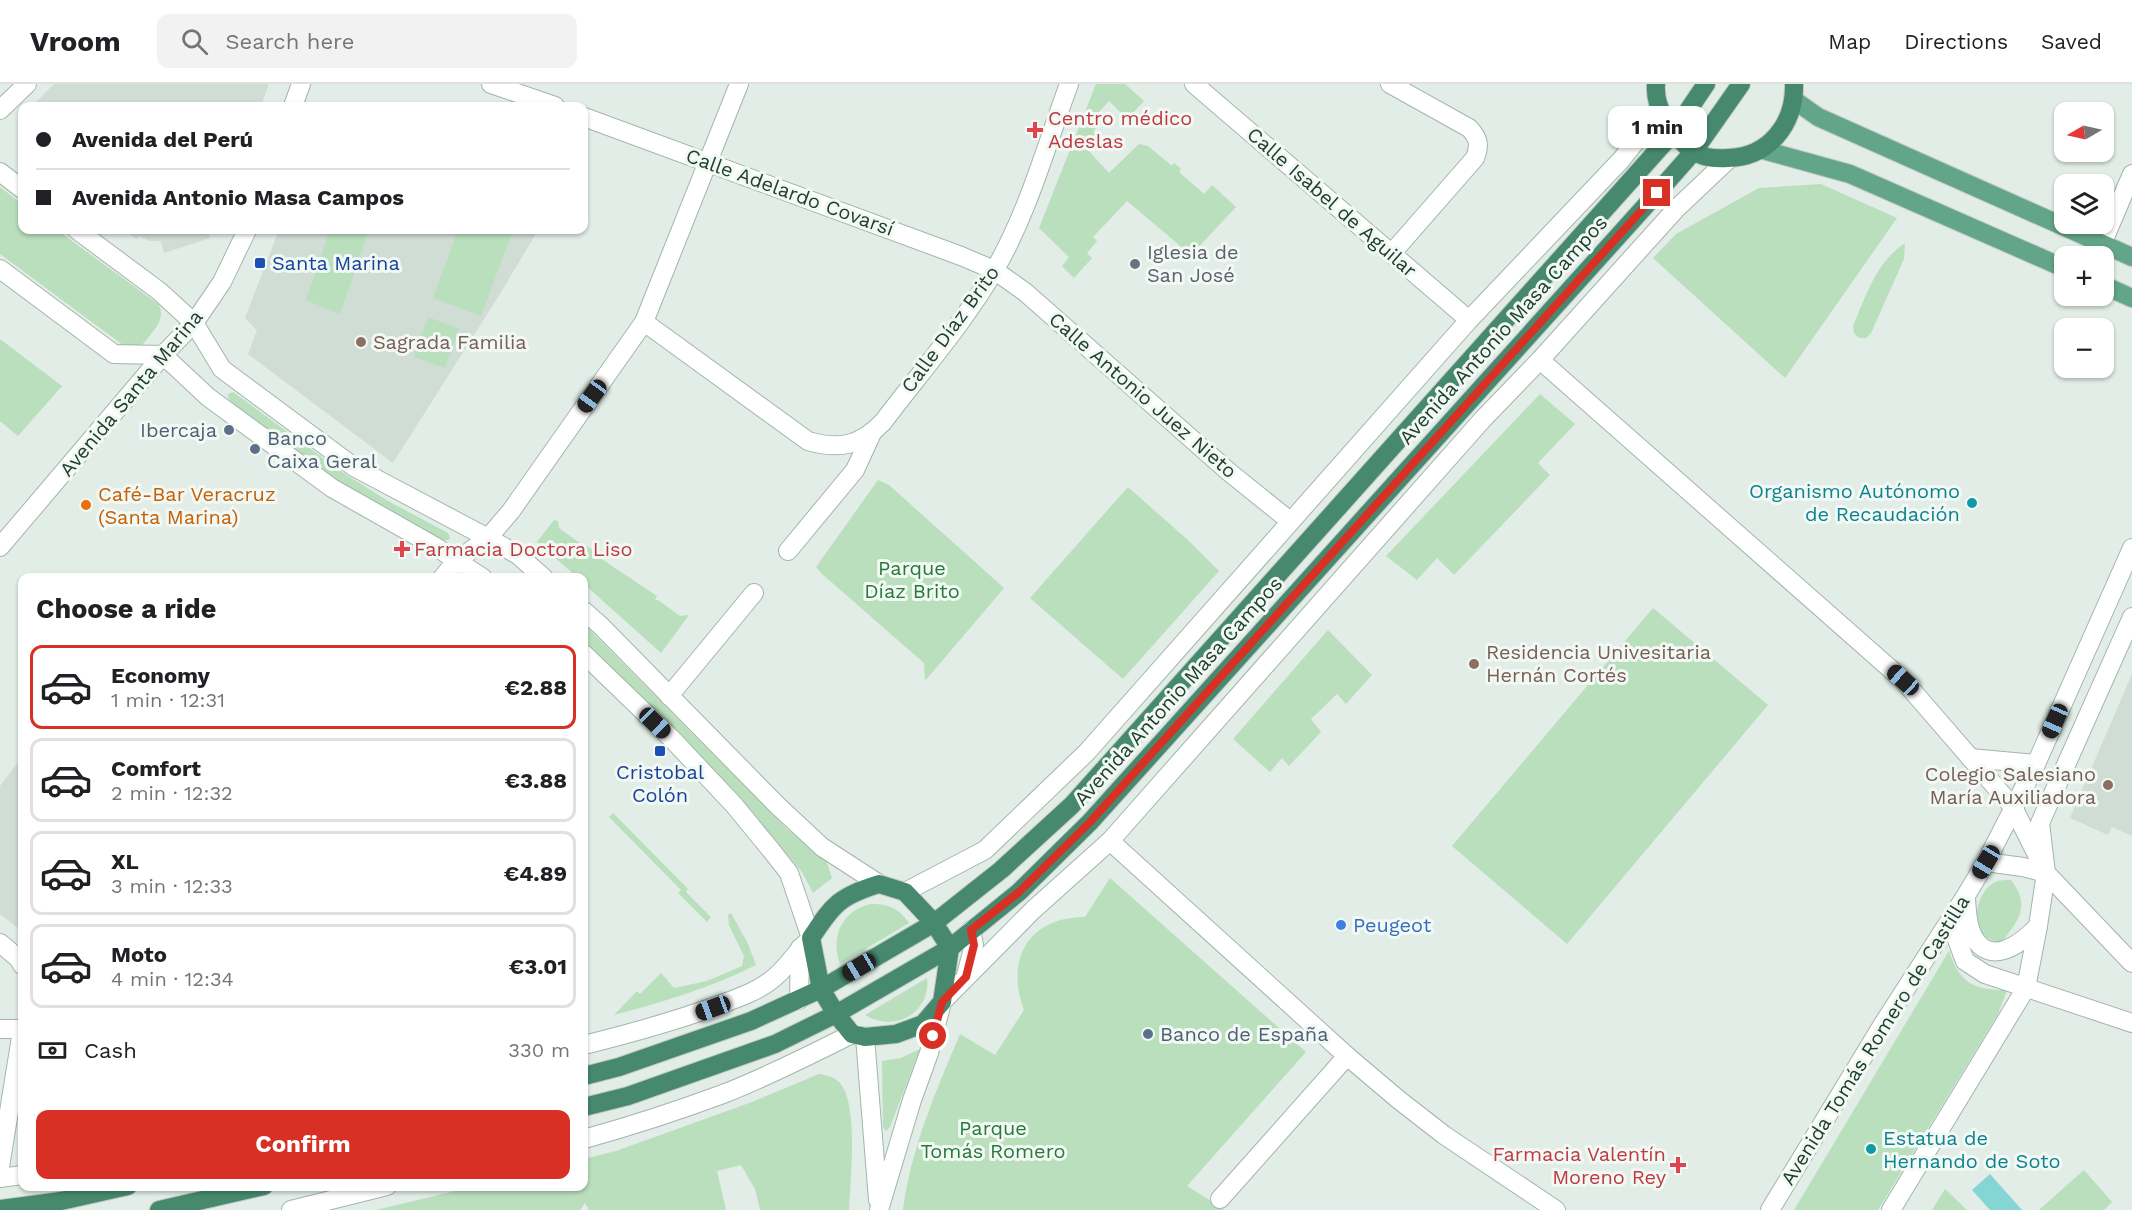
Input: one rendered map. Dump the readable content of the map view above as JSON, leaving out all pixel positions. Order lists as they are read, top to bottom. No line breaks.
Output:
{"streets":{"highway":["Avenida Antonio Masa Campos"],"street":["Calle Adelardo Covarsí","Calle Isabel de Aguilar","Calle Díaz Brito","Avenida Santa Marina","Calle Antonio Juez Nieto","Avenida Tomás Romero de Castilla"]},"crossings":[["Calle Adelardo Covarsí","Calle Díaz Brito"],["Calle Adelardo Covarsí","Calle Antonio Juez Nieto"],["Calle Isabel de Aguilar","Avenida Antonio Masa Campos"],["Calle Díaz Brito","Calle Antonio Juez Nieto"],["Avenida Antonio Masa Campos","Calle Antonio Juez Nieto"]],"parks":["Parque Díaz Brito","Parque Tomás Romero"],"places":{"health":["Centro médico Adeslas","Farmacia Doctora Liso","Farmacia Valentín Moreno Rey"],"transit":["Santa Marina","Cristobal Colón"],"other":["Iglesia de San José","Sagrada Familia","Ibercaja","Banco Caixa Geral","Organismo Autónomo de Recaudación","Café-Bar Veracruz (Santa Marina)","Residencia Univesitaria Hernán Cortés","Colegio Salesiano María Auxiliadora","Peugeot","Banco de España","Estatua de Hernando de Soto"]},"north":"left","page":{"header":"Vroom","search":"Search here","nav":["Map","Directions","Saved"],"map_buttons":["+","−"],"banner":["Avenida del Perú","Avenida Antonio Masa Campos"],"bubble":"1 min","heading":"Choose a ride","list":[{"name":"Economy","note":"1 min · 12:31","value":"€2.88"},{"name":"Comfort","note":"2 min · 12:32","value":"€3.88"},{"name":"XL","note":"3 min · 12:33","value":"€4.89"},{"name":"Moto","note":"4 min · 12:34","value":"€3.01"}],"pay":["Cash","330 m"],"buttons":"Confirm"}}
